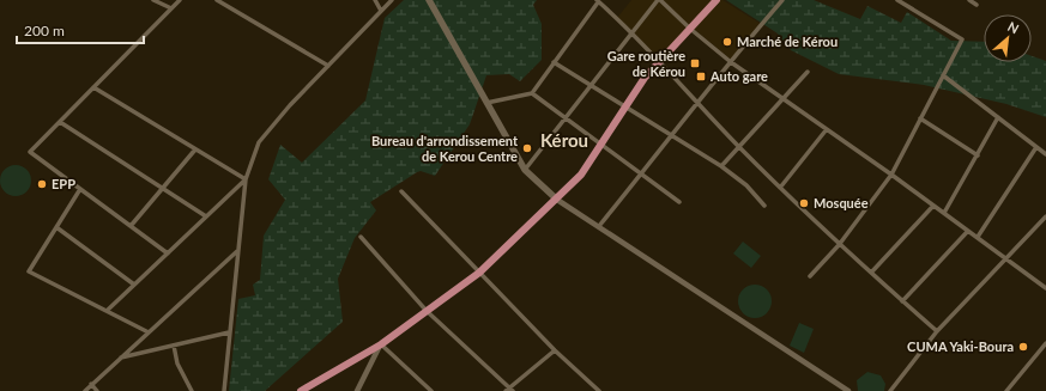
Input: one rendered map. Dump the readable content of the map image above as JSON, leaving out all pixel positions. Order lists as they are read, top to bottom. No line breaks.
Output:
{"districts":["Kérou"],"places":{"other":["Marché de Kérou","Bureau d'arrondissement de Kerou Centre","EPP","Mosquée","CUMA Yaki-Boura"],"transit":["Gare routière de Kérou","Auto gare"]},"scale_bar":"200 m","north":"top right"}
